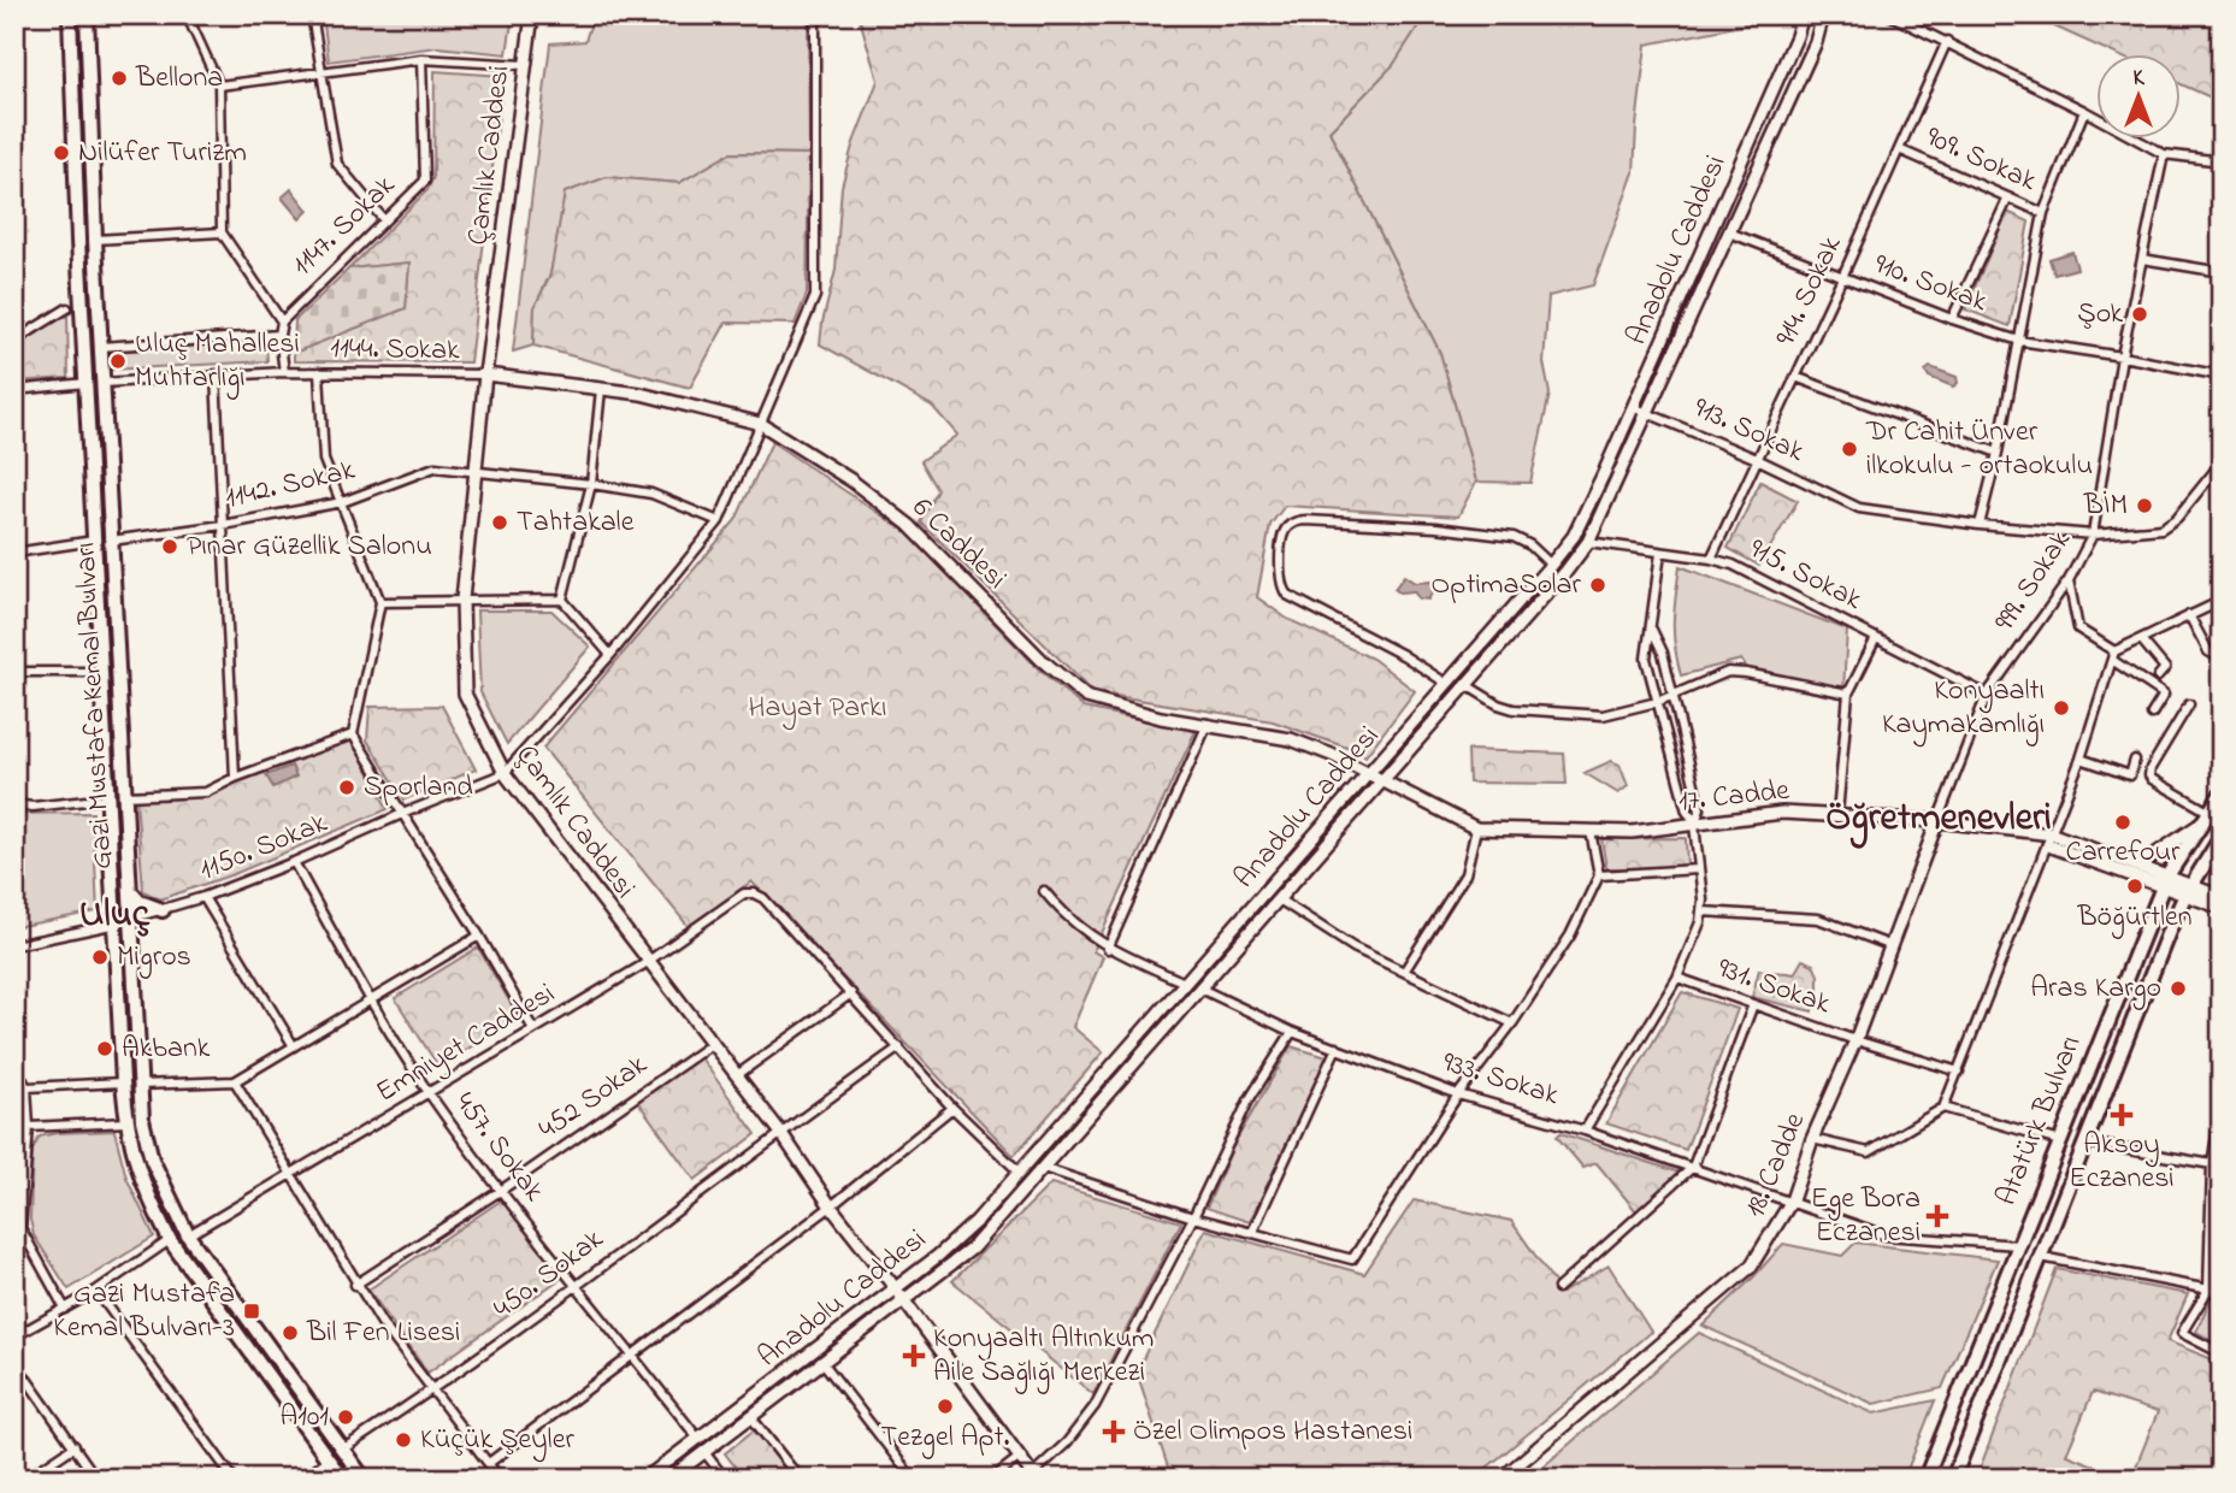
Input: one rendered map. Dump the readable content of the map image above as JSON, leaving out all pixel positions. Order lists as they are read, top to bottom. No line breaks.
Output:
{"streets":{"main road":["Çamlık Caddesi","Anadolu Caddesi","6 Caddesi","Gazi Mustafa Kemal Bulvarı","17. Cadde","Atatürk Bulvarı","18. Cadde"],"street":["909. Sokak","1147. Sokak","910. Sokak","914. Sokak","1144. Sokak","913. Sokak","1142. Sokak","915. Sokak","999. Sokak","1150. Sokak","931. Sokak","Emniyet Caddesi","933. Sokak","452 Sokak","457. Sokak","450. Sokak"]},"crossings":[["Çamlık Caddesi","Anadolu Caddesi"],["Çamlık Caddesi","1144. Sokak"],["Çamlık Caddesi","1142. Sokak"],["Çamlık Caddesi","6 Caddesi"],["Çamlık Caddesi","1150. Sokak"],["Çamlık Caddesi","Emniyet Caddesi"],["Çamlık Caddesi","452 Sokak"],["Çamlık Caddesi","450. Sokak"],["909. Sokak","914. Sokak"],["Anadolu Caddesi","910. Sokak"],["Anadolu Caddesi","913. Sokak"],["Anadolu Caddesi","6 Caddesi"],["Anadolu Caddesi","915. Sokak"],["Anadolu Caddesi","17. Cadde"],["Anadolu Caddesi","933. Sokak"],["Anadolu Caddesi","457. Sokak"],["910. Sokak","914. Sokak"],["910. Sokak","999. Sokak"],["914. Sokak","913. Sokak"],["914. Sokak","915. Sokak"],["1144. Sokak","6 Caddesi"],["1144. Sokak","Gazi Mustafa Kemal Bulvarı"],["913. Sokak","999. Sokak"],["1142. Sokak","Gazi Mustafa Kemal Bulvarı"],["6 Caddesi","17. Cadde"],["915. Sokak","999. Sokak"],["999. Sokak","17. Cadde"],["999. Sokak","18. Cadde"],["Gazi Mustafa Kemal Bulvarı","1150. Sokak"],["Gazi Mustafa Kemal Bulvarı","Emniyet Caddesi"],["Gazi Mustafa Kemal Bulvarı","450. Sokak"],["17. Cadde","Atatürk Bulvarı"],["17. Cadde","18. Cadde"],["1150. Sokak","457. Sokak"],["931. Sokak","18. Cadde"],["Emniyet Caddesi","457. Sokak"],["933. Sokak","Atatürk Bulvarı"],["933. Sokak","18. Cadde"],["452 Sokak","457. Sokak"],["457. Sokak","450. Sokak"]],"districts":["Öğretmenevleri","Uluç"],"parks":["Hayat Parkı"],"places":{"other":["Bellona","Nilüfer Turizm","Şok","Uluç Mahallesi Muhtarlığı","Dr Cahit Ünver ilkokulu - ortaokulu","BİM","Tahtakale","Pınar Güzellik Salonu","OptimaSolar","Konyaaltı Kaymakamlığı","Sporland","Carrefour","Böğürtlen","Migros","Aras Kargo","Akbank","Bil Fen Lisesi","Tezgel Apt.","A101","Küçük Şeyler"],"health":["Aksoy Eczanesi","Ege Bora Eczanesi","Konyaaltı Altınkum Aile Sağlığı Merkezi","Özel Olimpos Hastanesi"],"transit":["Gazi Mustafa Kemal Bulvarı-3"]},"north":"top"}
